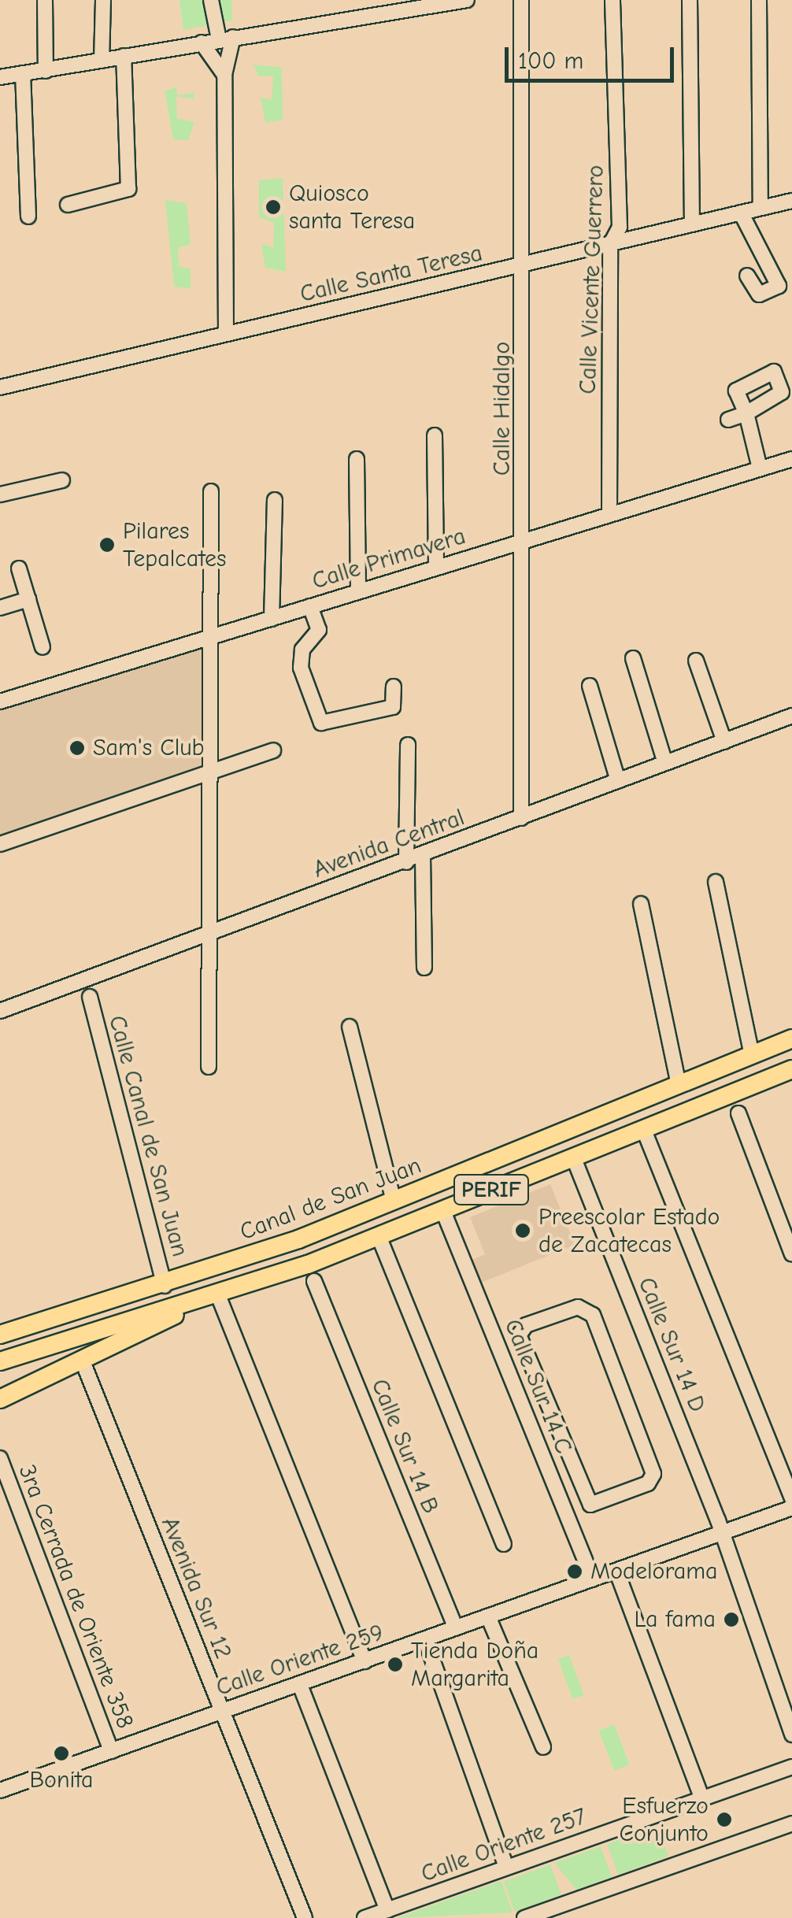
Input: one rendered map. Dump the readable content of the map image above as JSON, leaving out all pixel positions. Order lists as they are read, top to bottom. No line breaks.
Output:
{"streets":{"main road":["PERIF","Canal de San Juan"],"street":["Calle Santa Teresa","Calle Vicente Guerrero","Calle Hidalgo","Calle Primavera","Avenida Central","Calle Canal de San Juan","Calle Sur 14 D","Calle Sur 14 C","Calle Sur 14 B","Avenida Sur 12","3ra Cerrada de Oriente 358","Calle Oriente 259","Calle Oriente 257"]},"crossings":[["Calle Santa Teresa","Calle Vicente Guerrero"],["Calle Santa Teresa","Calle Hidalgo"],["Calle Vicente Guerrero","Calle Primavera"],["Calle Hidalgo","Calle Primavera"],["Calle Hidalgo","Avenida Central"],["Calle Canal de San Juan","Canal de San Juan"],["PERIF","Calle Sur 14 D"],["PERIF","Calle Sur 14 C"],["Calle Sur 14 D","Calle Oriente 259"],["Calle Sur 14 C","Calle Oriente 259"],["Calle Sur 14 B","Calle Oriente 259"],["Avenida Sur 12","Calle Oriente 259"],["3ra Cerrada de Oriente 358","Calle Oriente 259"]],"places":["Quiosco santa Teresa","Pilares Tepalcates","Sam's Club","Preescolar Estado de Zacatecas","Modelorama","La fama","Tienda Doña Margarita","Bonita","Esfuerzo Conjunto"],"scale_bar":"100 m"}
